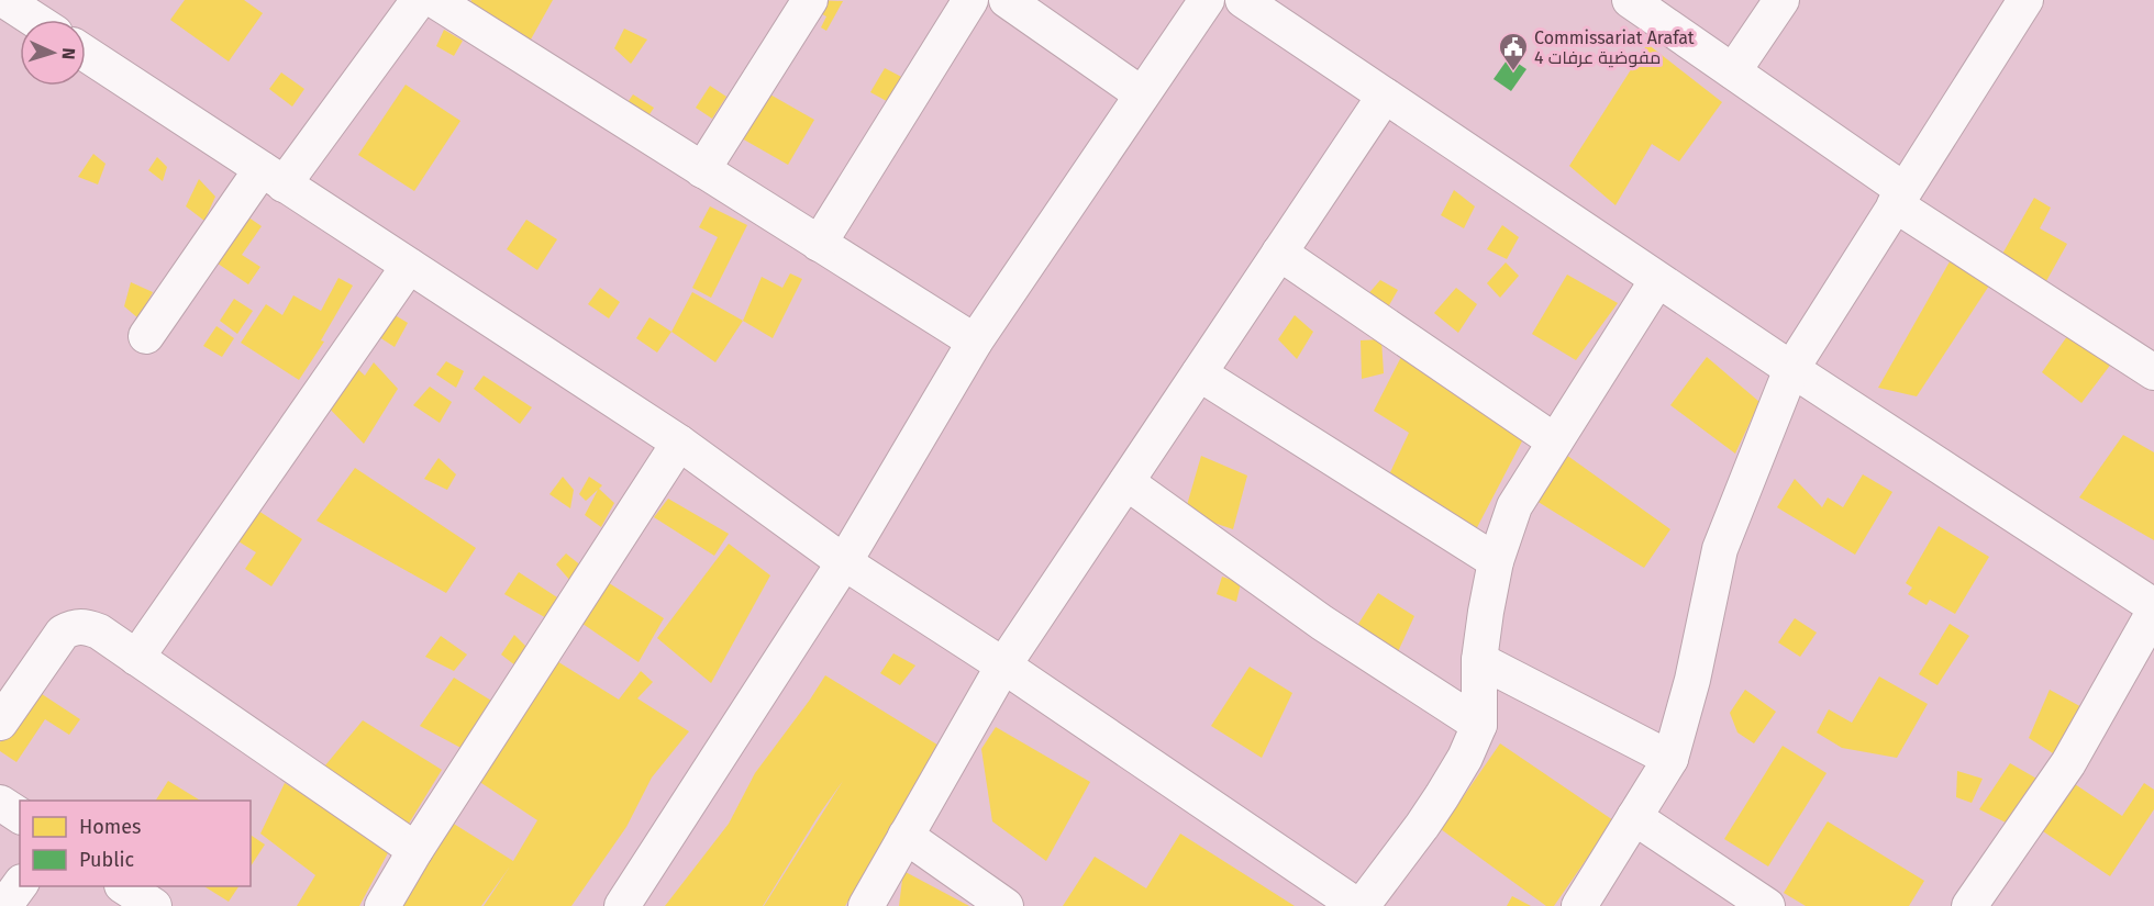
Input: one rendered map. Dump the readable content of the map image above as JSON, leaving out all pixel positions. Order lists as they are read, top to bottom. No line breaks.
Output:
{"places":{"public building":["Commissariat Arafat 4 مفوضية عرفات"]},"legend":["Homes","Public"],"north":"right"}
